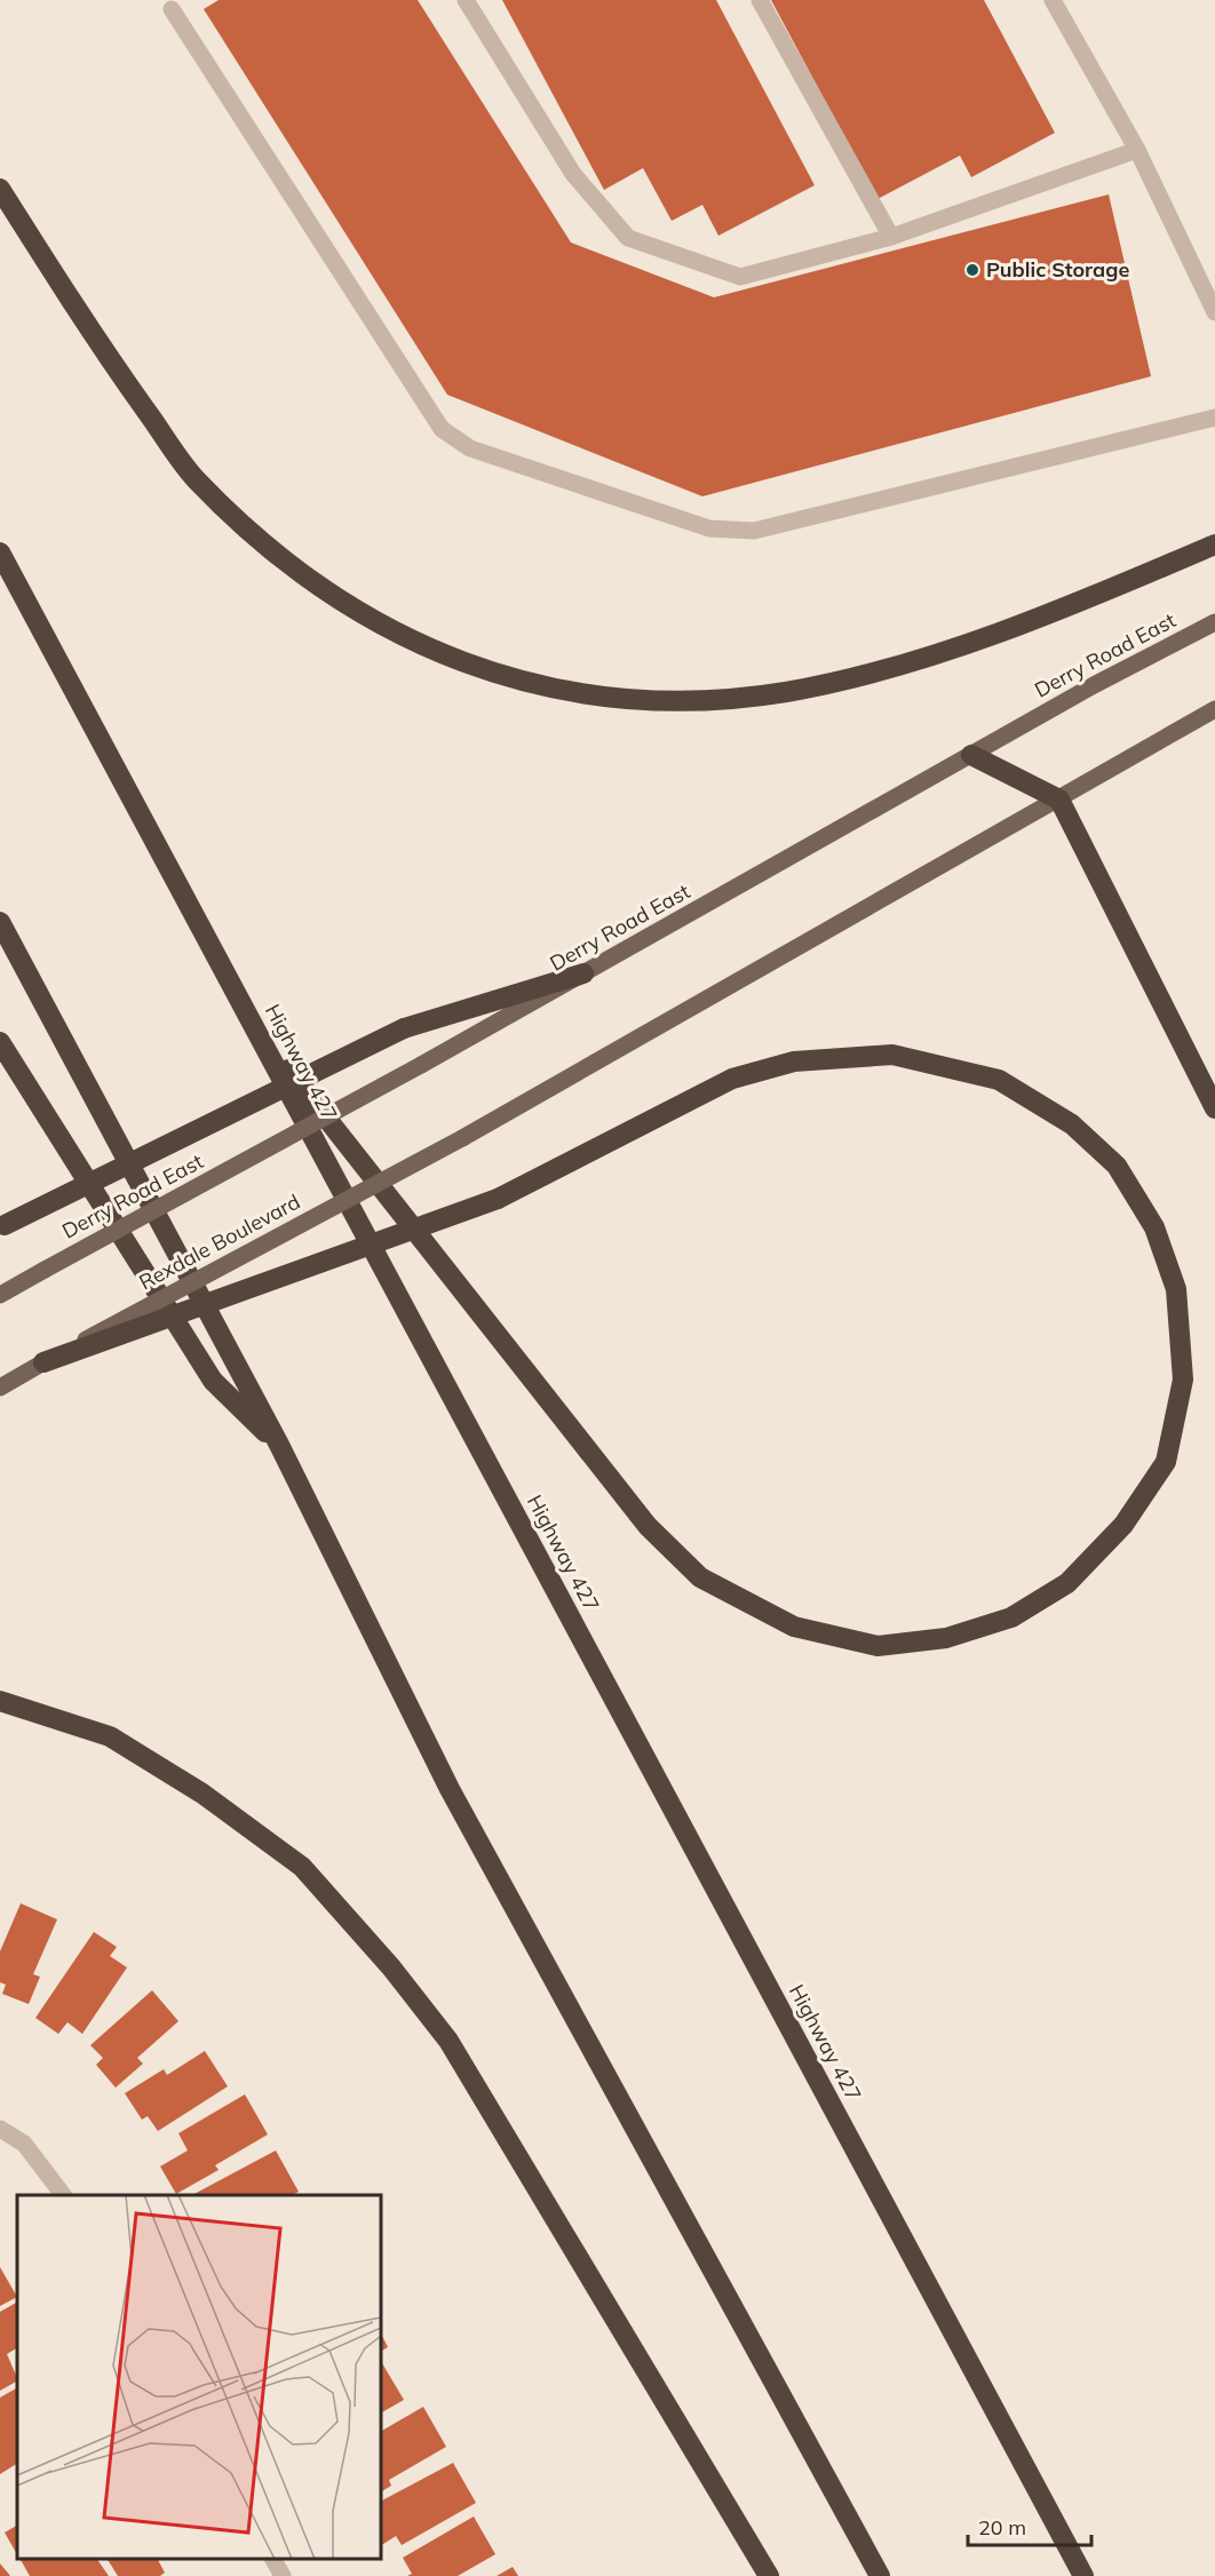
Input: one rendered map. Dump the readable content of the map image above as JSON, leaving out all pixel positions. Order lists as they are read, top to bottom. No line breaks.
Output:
{"streets":{"highway":["Highway 427"],"main road":["Derry Road East","Rexdale Boulevard"]},"places":["Public Storage"],"scale_bar":"20 m"}
